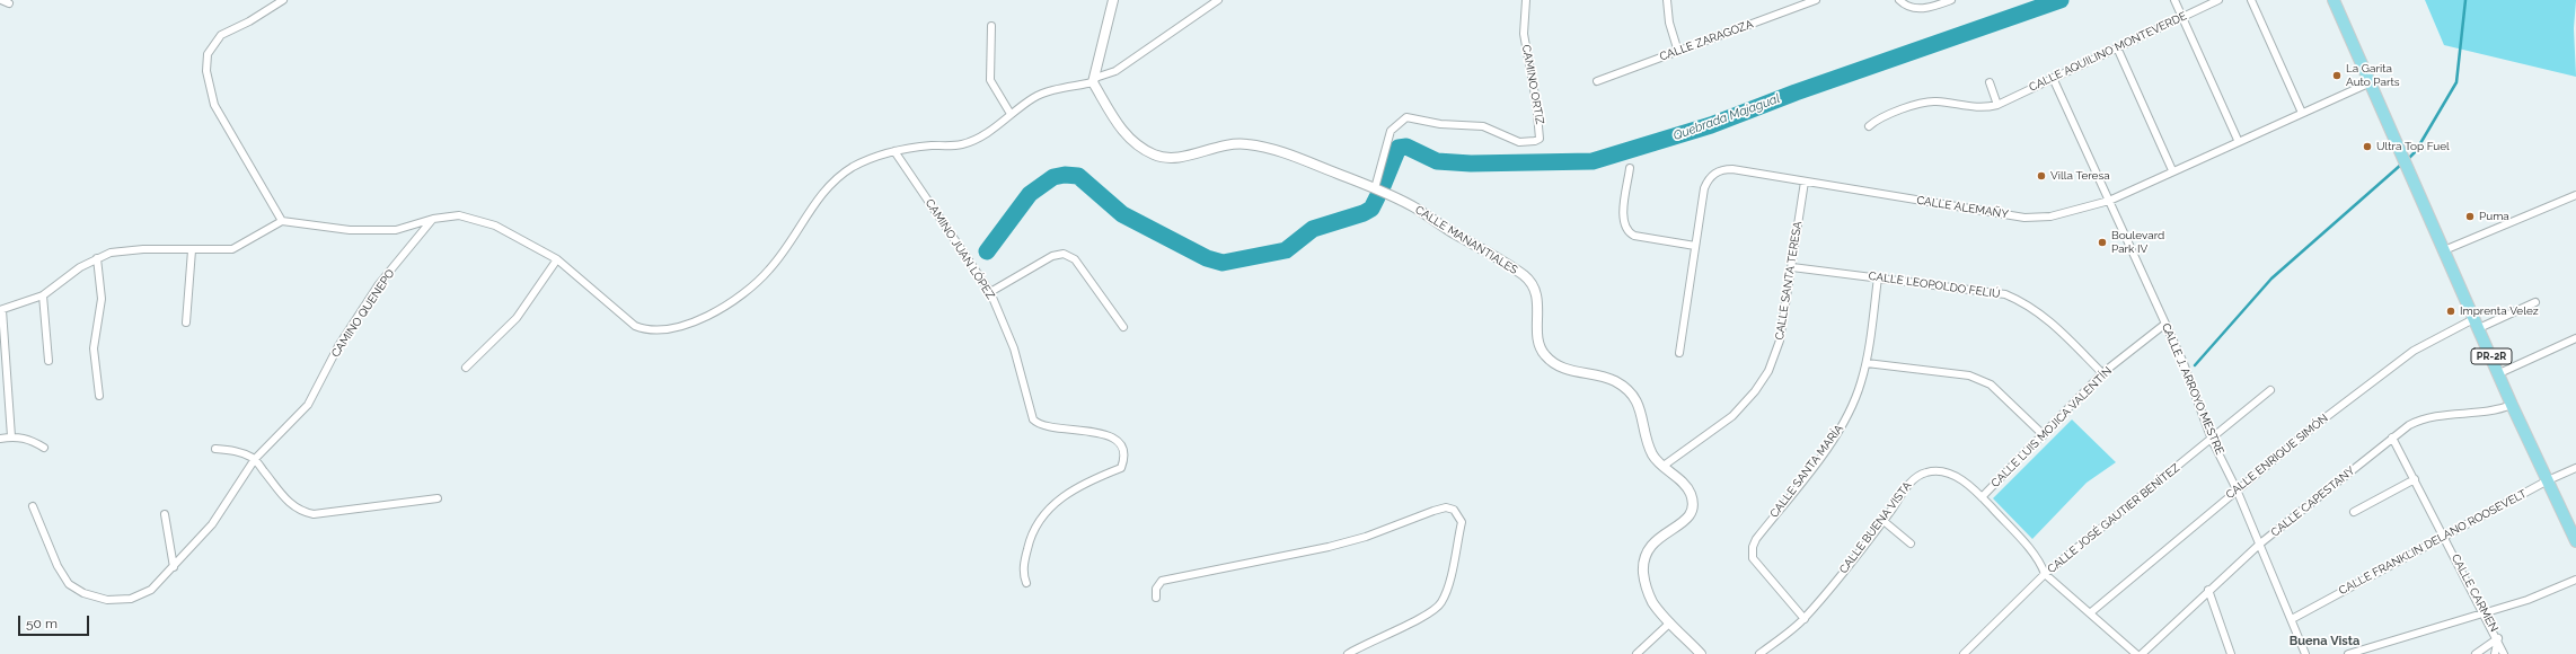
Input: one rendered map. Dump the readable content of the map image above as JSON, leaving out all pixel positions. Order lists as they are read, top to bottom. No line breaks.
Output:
{"streets":{"main road":["PR-2R"],"street":["CALLE ZARAGOZA","CALLE AQUILINO MONTEVERDE","CAMINO ORTIZ","CALLE ALEMAÑY","CALLE MANANTIALES","CAMINO JUAN LÓPEZ","CALLE SANTA TERESA","CALLE LEOPOLDO FELIÚ","CAMINO QUENEPO","CALLE J. ARROYO MESTRE","CALLE LUIS MOJICA VALENTÍN","CALLE ENRIQUE SIMÓN","CALLE SANTA MARÍA","CALLE CAPESTANY","CALLE JOSÉ GAUTIER BENÍTEZ","CALLE BUENA VISTA","CALLE FRANKLIN DELANO ROOSEVELT","CALLE CARMEN"]},"crossings":[["CALLE AQUILINO MONTEVERDE","CALLE J. ARROYO MESTRE"],["CAMINO ORTIZ","CALLE MANANTIALES"],["CALLE ALEMAÑY","CALLE SANTA TERESA"],["CALLE ALEMAÑY","PR-2R"],["CALLE ALEMAÑY","CALLE J. ARROYO MESTRE"],["CALLE MANANTIALES","CALLE SANTA TERESA"],["CALLE SANTA TERESA","CALLE LEOPOLDO FELIÚ"],["CALLE LEOPOLDO FELIÚ","CALLE LUIS MOJICA VALENTÍN"],["CALLE LEOPOLDO FELIÚ","CALLE SANTA MARÍA"],["PR-2R","CALLE ENRIQUE SIMÓN"],["PR-2R","CALLE CAPESTANY"],["PR-2R","CALLE FRANKLIN DELANO ROOSEVELT"],["CALLE J. ARROYO MESTRE","CALLE LUIS MOJICA VALENTÍN"],["CALLE J. ARROYO MESTRE","CALLE ENRIQUE SIMÓN"],["CALLE J. ARROYO MESTRE","CALLE CAPESTANY"],["CALLE J. ARROYO MESTRE","CALLE JOSÉ GAUTIER BENÍTEZ"],["CALLE J. ARROYO MESTRE","CALLE FRANKLIN DELANO ROOSEVELT"],["CALLE LUIS MOJICA VALENTÍN","CALLE BUENA VISTA"],["CALLE ENRIQUE SIMÓN","CALLE BUENA VISTA"],["CALLE SANTA MARÍA","CALLE BUENA VISTA"],["CALLE CAPESTANY","CALLE CARMEN"],["CALLE JOSÉ GAUTIER BENÍTEZ","CALLE BUENA VISTA"],["CALLE FRANKLIN DELANO ROOSEVELT","CALLE CARMEN"]],"districts":["Buena Vista"],"water":["Quebrada Majagual"],"places":["La Garita Auto Parts","Ultra Top Fuel","Villa Teresa","Puma","Boulevard Park IV","Imprenta Velez"],"scale_bar":"50 m"}
